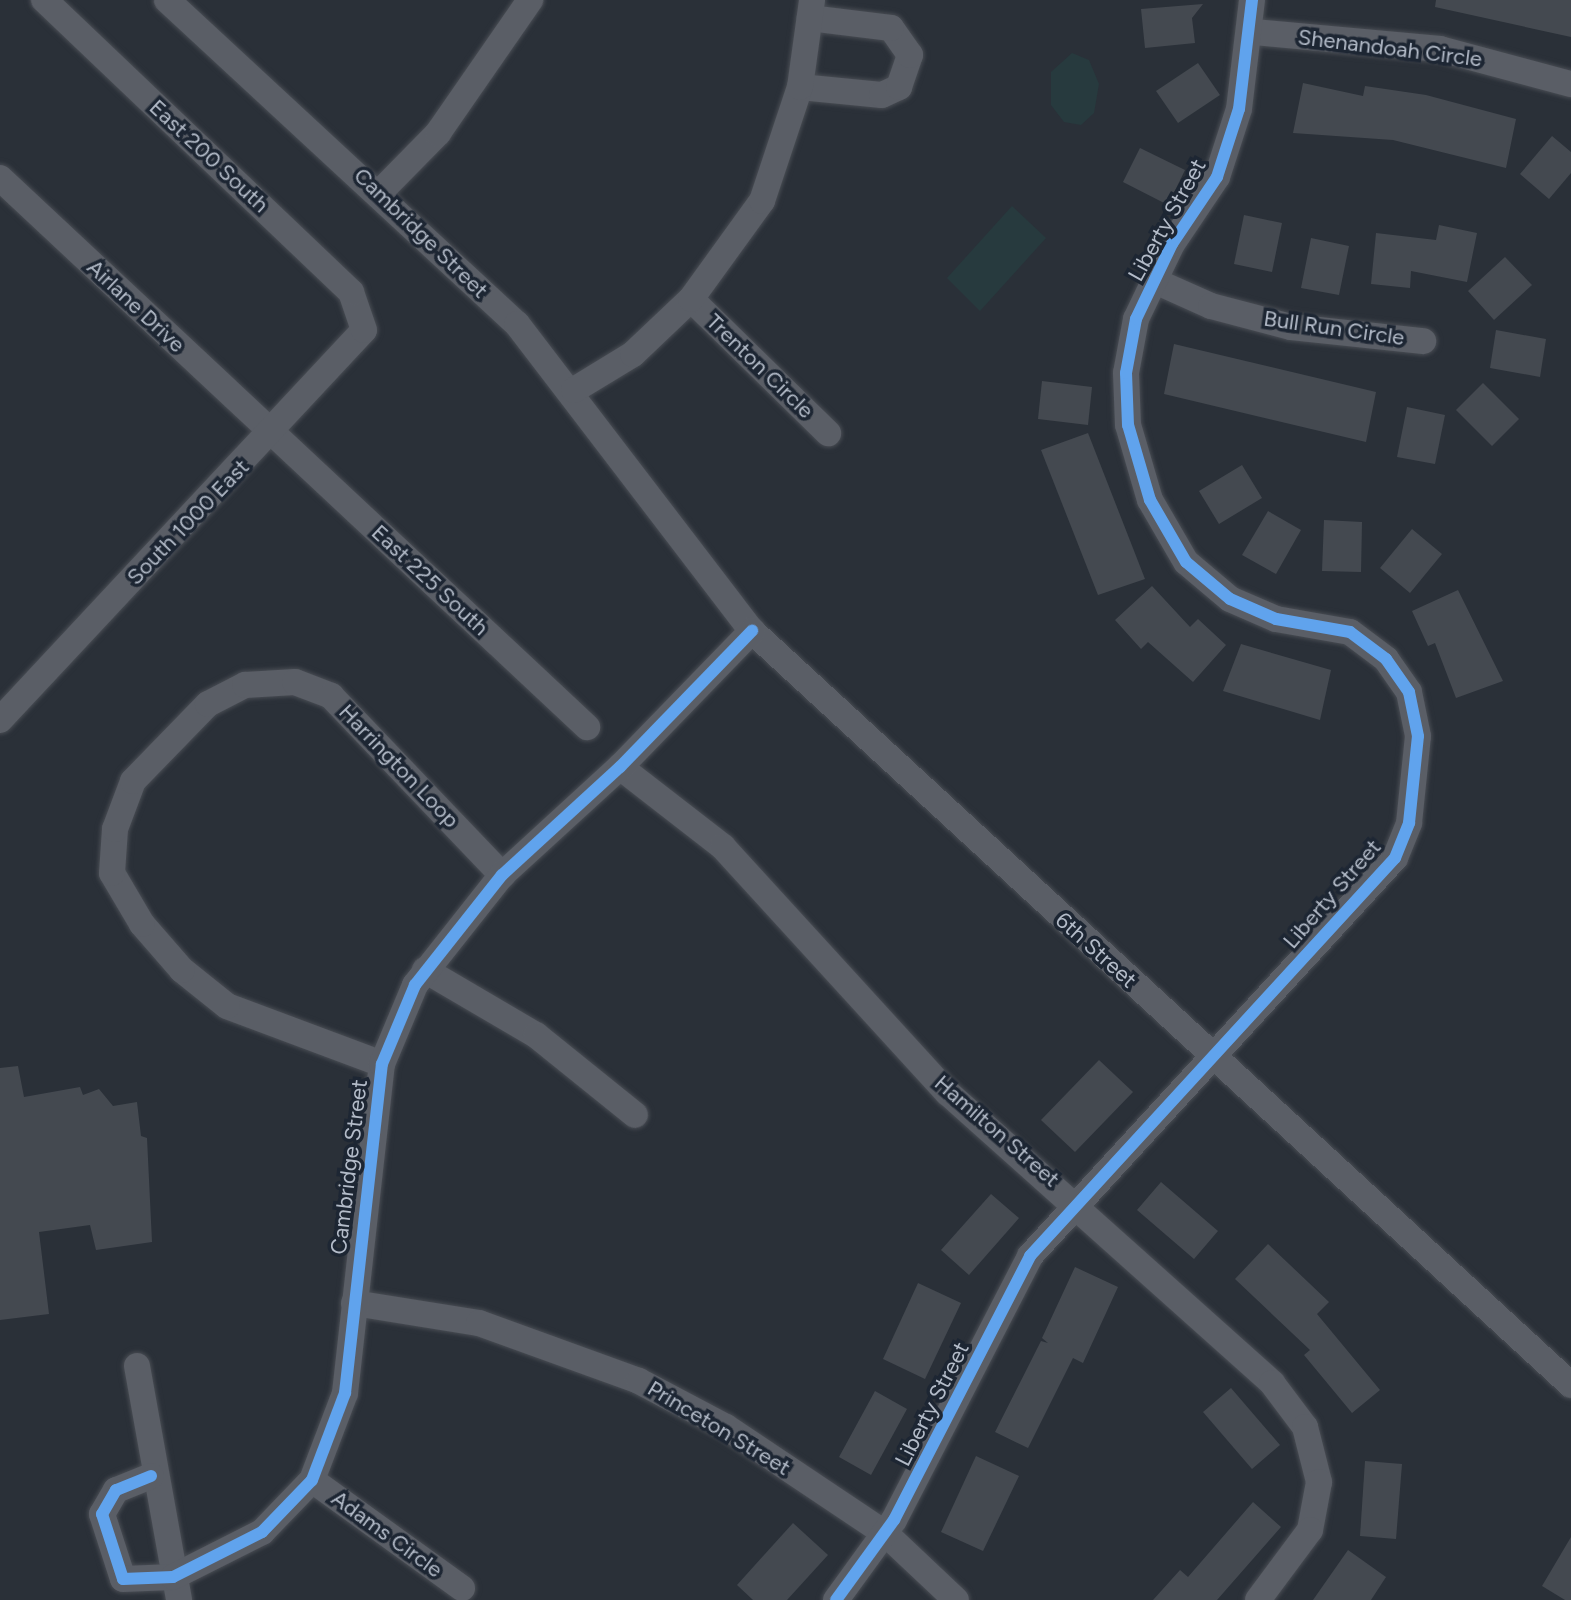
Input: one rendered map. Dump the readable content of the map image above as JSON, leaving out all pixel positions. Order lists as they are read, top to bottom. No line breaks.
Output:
{"streets":{"street":["Shenandoah Circle","East 200 South","Liberty Street","Cambridge Street","Airlane Drive","Bull Run Circle","Trenton Circle","South 1000 East","East 225 South","Harrington Loop","6th Street","Hamilton Street","Princeton Street","Adams Circle"]},"crossings":[["Shenandoah Circle","Liberty Street"],["East 200 South","South 1000 East"],["Liberty Street","Bull Run Circle"],["Liberty Street","6th Street"],["Liberty Street","Hamilton Street"],["Liberty Street","Princeton Street"],["Cambridge Street","Harrington Loop"],["Cambridge Street","6th Street"],["Cambridge Street","Hamilton Street"],["Cambridge Street","Princeton Street"],["Cambridge Street","Adams Circle"],["Airlane Drive","South 1000 East"],["Airlane Drive","East 225 South"],["South 1000 East","East 225 South"]]}
